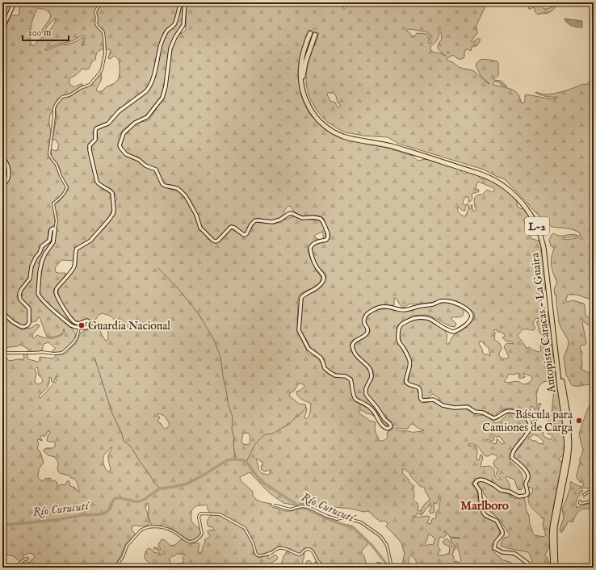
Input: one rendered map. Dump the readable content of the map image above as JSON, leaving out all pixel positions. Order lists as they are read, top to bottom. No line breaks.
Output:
{"streets":{"highway":["L-2","Autopista Caracas - La Guaira"]},"districts":["Marlboro"],"water":["Río Curucutí"],"places":["Guardia Nacional","Báscula para Camiones de Carga"],"scale_bar":"200 m"}
